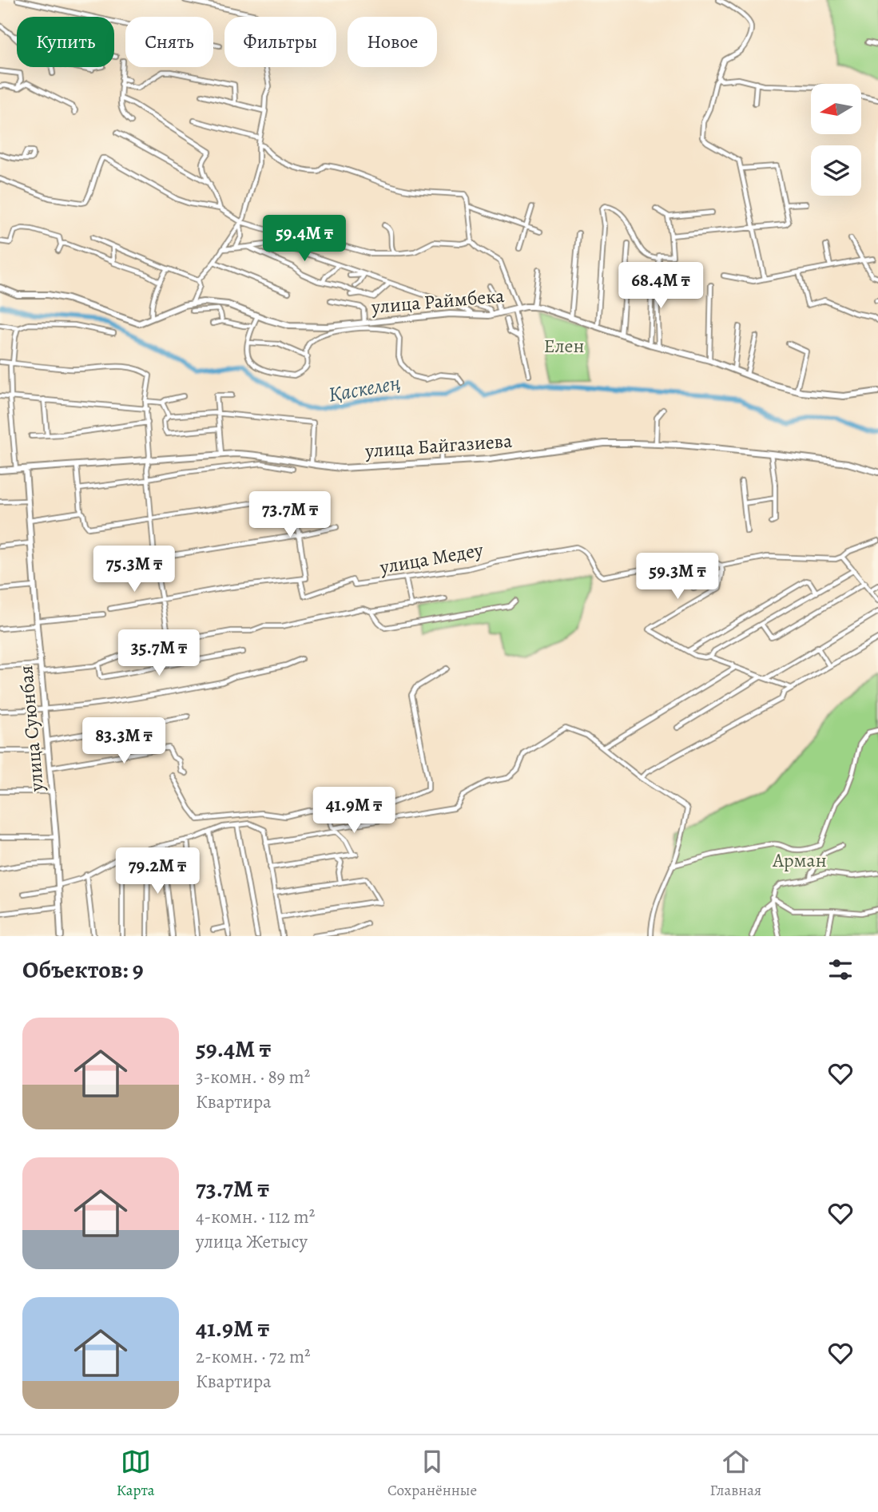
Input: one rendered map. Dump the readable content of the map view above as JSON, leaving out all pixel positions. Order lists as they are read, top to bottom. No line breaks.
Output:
{"streets":{"street":["улица Раймбека","улица Байгазиева","улица Медеу","улица Суюнбая"]},"crossings":[["улица Байгазиева","улица Суюнбая"]],"water":["Қаскелең"],"parks":["Елен","Арман"],"north":"left","page":{"chip":["Купить","Снять","Фильтры","Новое"],"price":["59.4M ₸","68.4M ₸","73.7M ₸","75.3M ₸","59.3M ₸","35.7M ₸","83.3M ₸","41.9M ₸","79.2M ₸"],"heading":"Объектов: 9","list":[{"name":"59.4M ₸","note":"3-комн. · 89 m² · Квартира"},{"name":"73.7M ₸","note":"4-комн. · 112 m² · улица Жетысу"},{"name":"41.9M ₸","note":"2-комн. · 72 m² · Квартира"}],"tabs":["Карта","Сохранённые","Главная"]}}
